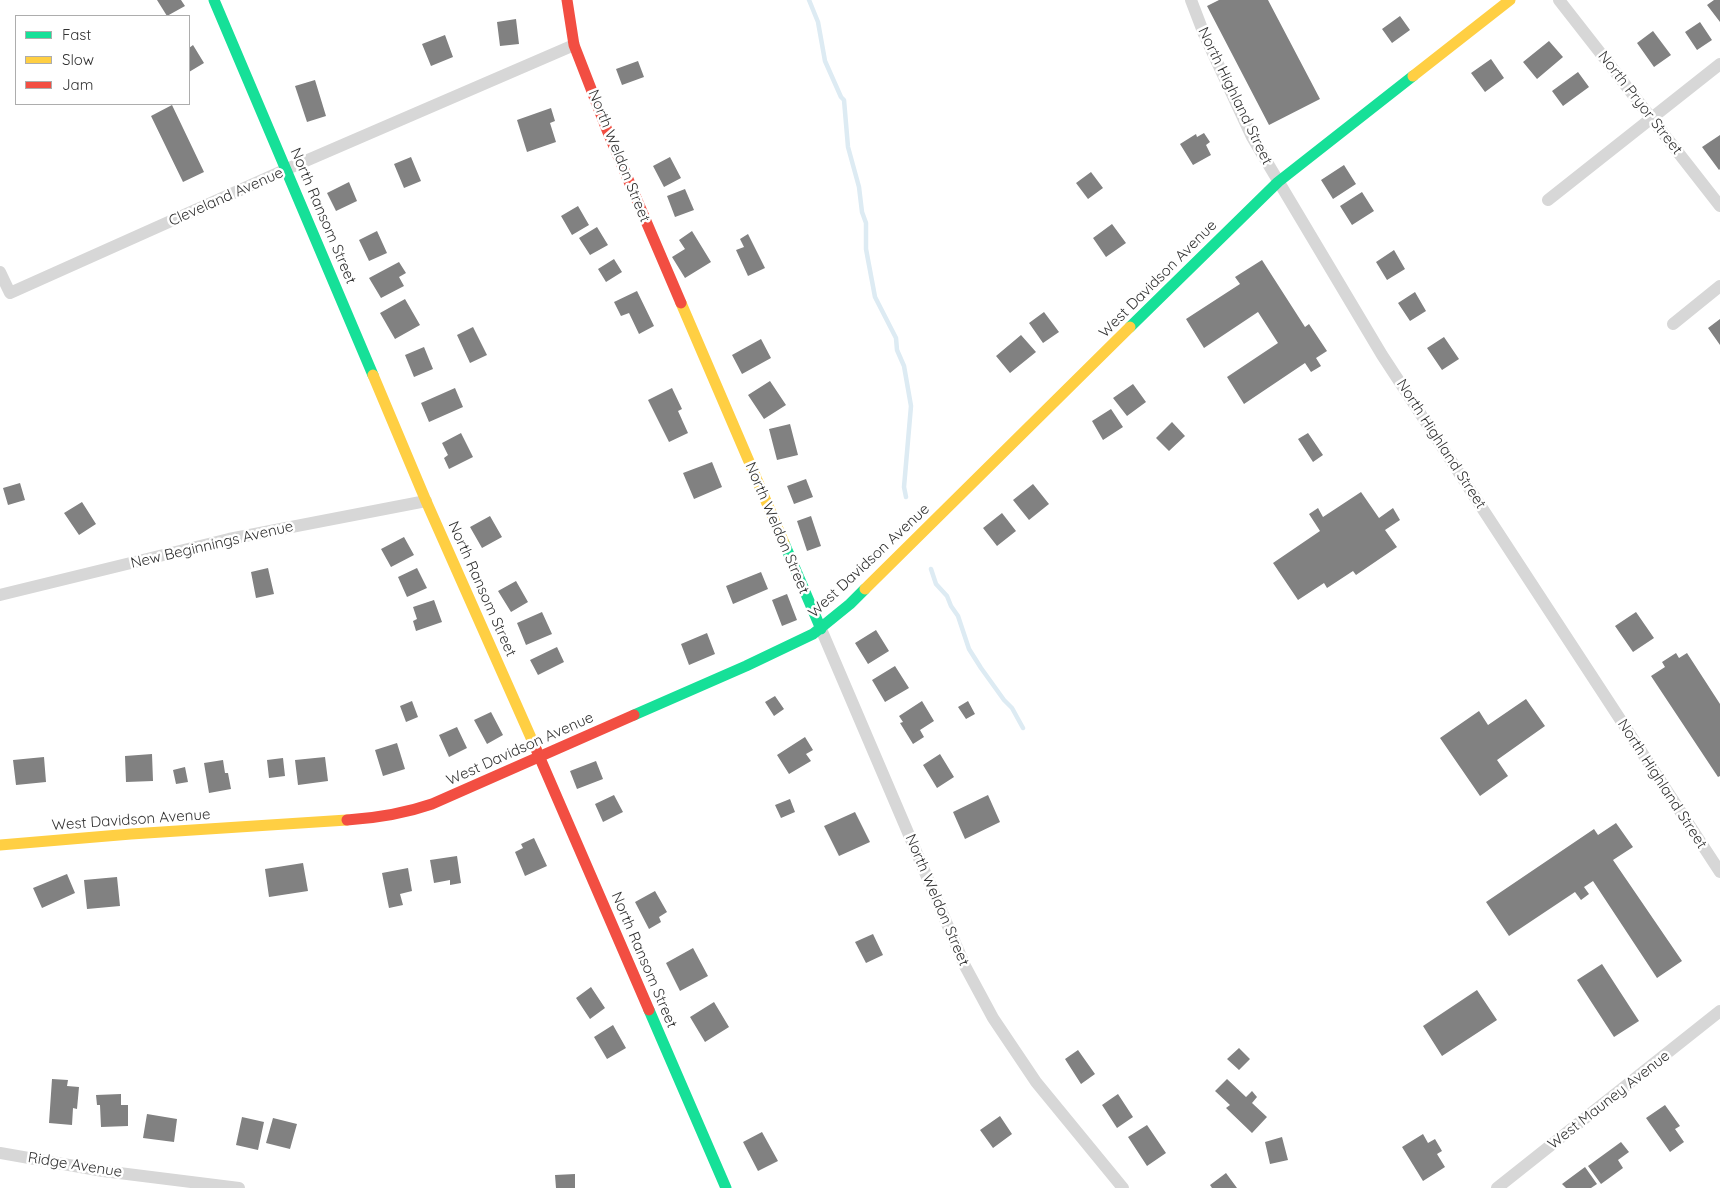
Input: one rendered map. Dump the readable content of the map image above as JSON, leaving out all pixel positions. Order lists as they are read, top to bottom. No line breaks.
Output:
{"streets":{"street":["North Highland Street","North Pryor Street","North Weldon Street","Cleveland Avenue","North Ransom Street","West Davidson Avenue","New Beginnings Avenue","West Mauney Avenue","Ridge Avenue"]},"crossings":[["North Highland Street","West Davidson Avenue"],["North Weldon Street","Cleveland Avenue"],["North Weldon Street","West Davidson Avenue"],["Cleveland Avenue","North Ransom Street"],["North Ransom Street","West Davidson Avenue"],["North Ransom Street","New Beginnings Avenue"]],"legend":["Fast","Slow","Jam"]}
